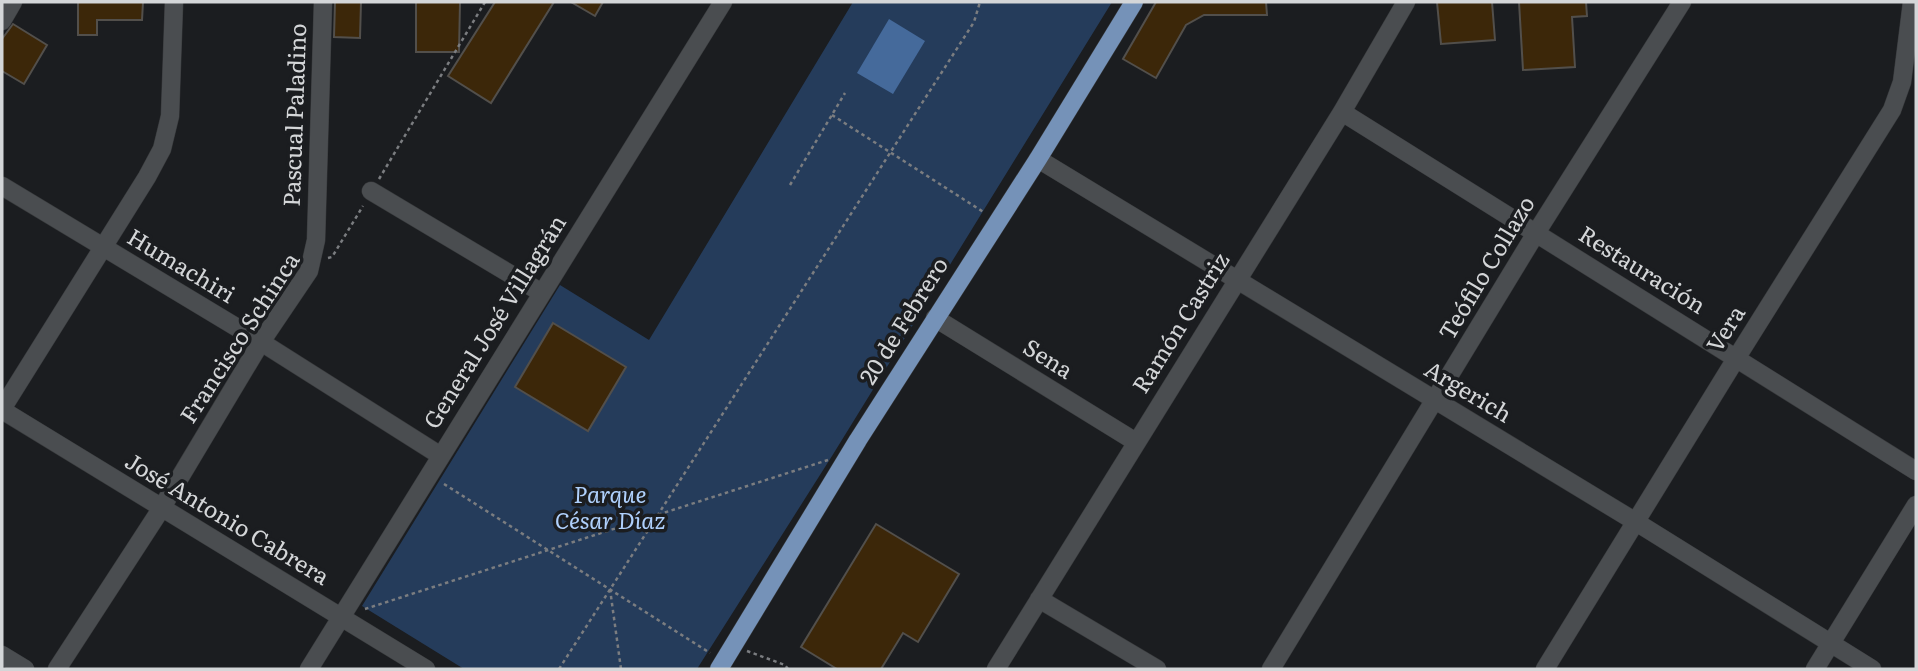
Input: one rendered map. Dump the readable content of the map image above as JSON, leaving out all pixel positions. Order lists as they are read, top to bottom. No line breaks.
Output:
{"streets":{"main road":["20 de Febrero"],"street":["Pascual Paladino","Humachiri","Teófilo Collazo","Restauración","General José Villagrán","Ramón Castriz","Vera","Francisco Schinca","Sena","Argerich","José Antonio Cabrera"]},"crossings":[["Pascual Paladino","Francisco Schinca"],["Humachiri","General José Villagrán"],["Humachiri","Francisco Schinca"],["Teófilo Collazo","Restauración"],["Teófilo Collazo","Argerich"],["Restauración","Ramón Castriz"],["Restauración","Vera"],["20 de Febrero","Sena"],["20 de Febrero","Argerich"],["General José Villagrán","José Antonio Cabrera"],["Ramón Castriz","Sena"],["Ramón Castriz","Argerich"],["Vera","Argerich"],["Francisco Schinca","José Antonio Cabrera"]],"parks":["Parque César Díaz"]}
